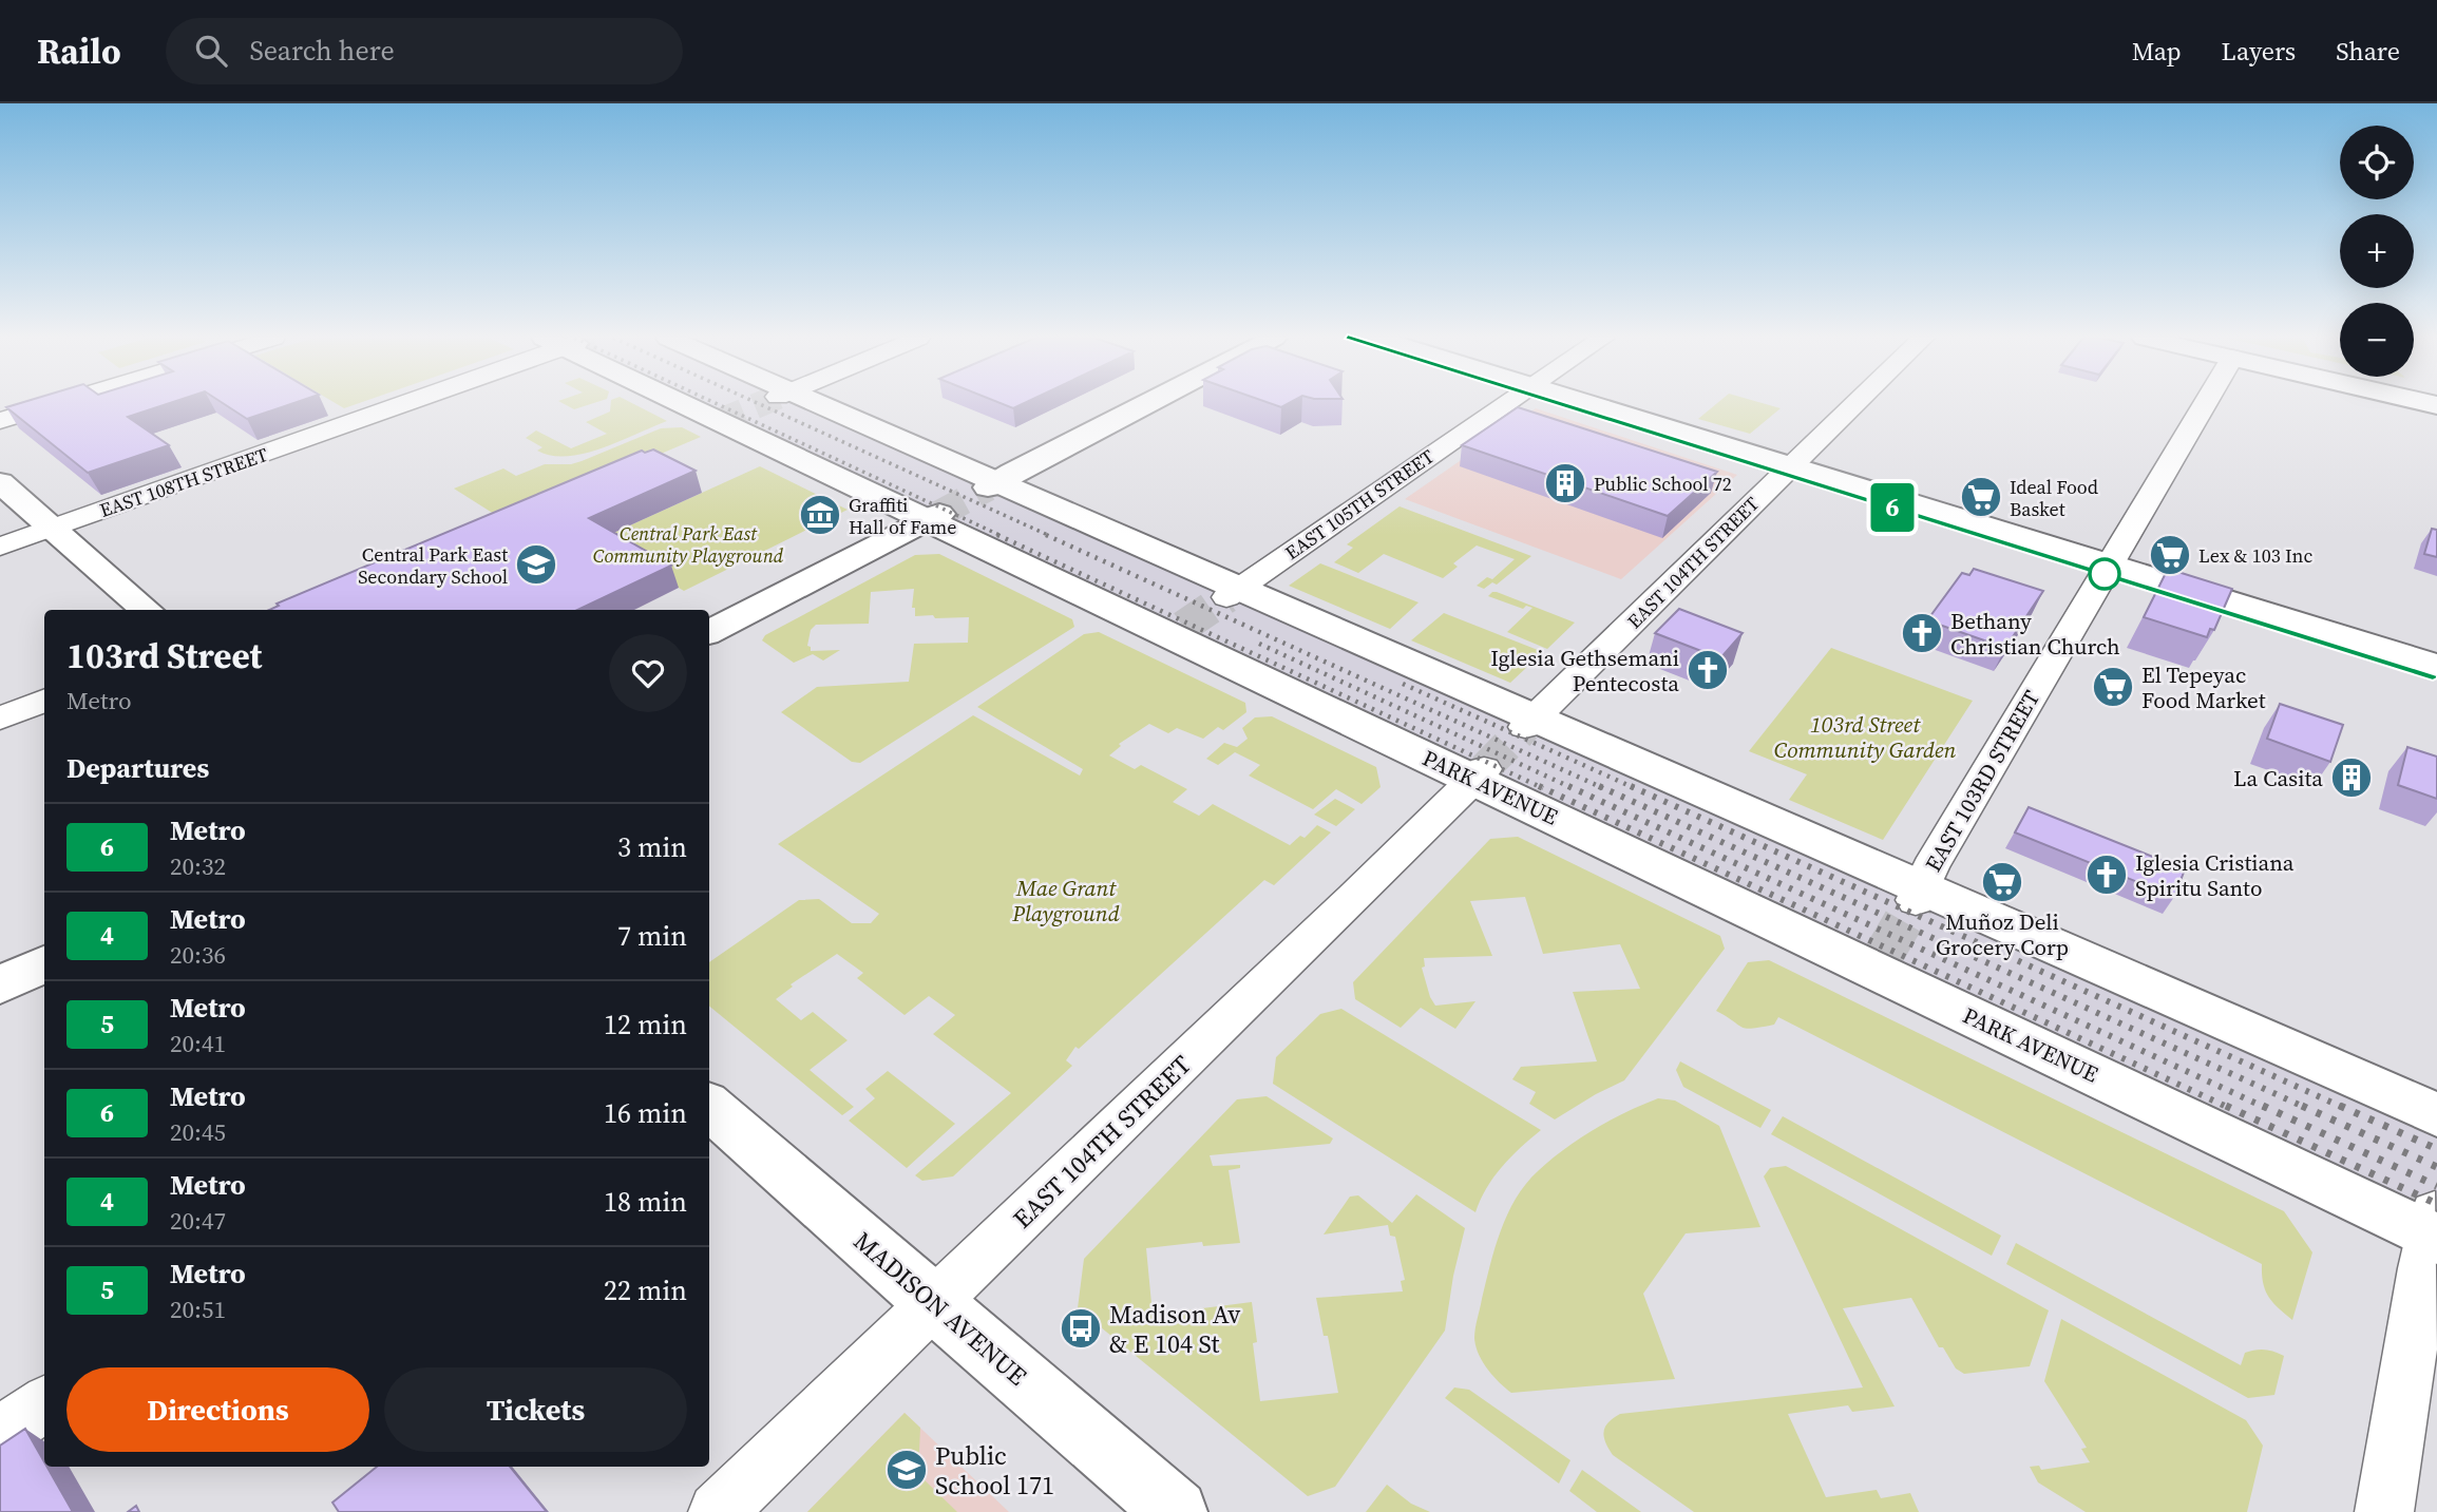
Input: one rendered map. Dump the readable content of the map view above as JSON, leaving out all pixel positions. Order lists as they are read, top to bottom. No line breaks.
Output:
{"streets":{"main road":["PARK AVENUE","MADISON AVENUE"],"street":["EAST 108TH STREET","EAST 105TH STREET","EAST 104TH STREET","EAST 103RD STREET"]},"crossings":[["EAST 104TH STREET","PARK AVENUE"],["EAST 104TH STREET","MADISON AVENUE"]],"parks":["Central Park East Community Playground","103rd Street Community Garden","Mae Grant Playground"],"places":{"building":["Public School 72","La Casita"],"supermarket":["Ideal Food Basket","Lex & 103 Inc","El Tepeyac Food Market","Muñoz Deli Grocery Corp"],"museum":["Graffiti Hall of Fame"],"school or university":["Central Park East Secondary School","Public School 171"],"church":["Bethany Christian Church","Iglesia Gethsemani Pentecosta","Iglesia Cristiana Spiritu Santo"],"bus stop":["Madison Av & E 104 St"]},"lines":["metro line 6"],"page":{"header":"Railo","search":"Search here","nav":["Map","Layers","Share"],"on_map":"6","map_buttons":["+","−"],"heading":[["103rd Street","Metro"],"Departures"],"list":[{"mark":"6","name":"Metro","note":"20:32","value":"3 min"},{"mark":"4","name":"Metro","note":"20:36","value":"7 min"},{"mark":"5","name":"Metro","note":"20:41","value":"12 min"},{"mark":"6","name":"Metro","note":"20:45","value":"16 min"},{"mark":"4","name":"Metro","note":"20:47","value":"18 min"},{"mark":"5","name":"Metro","note":"20:51","value":"22 min"}],"buttons":["Directions","Tickets"]}}
